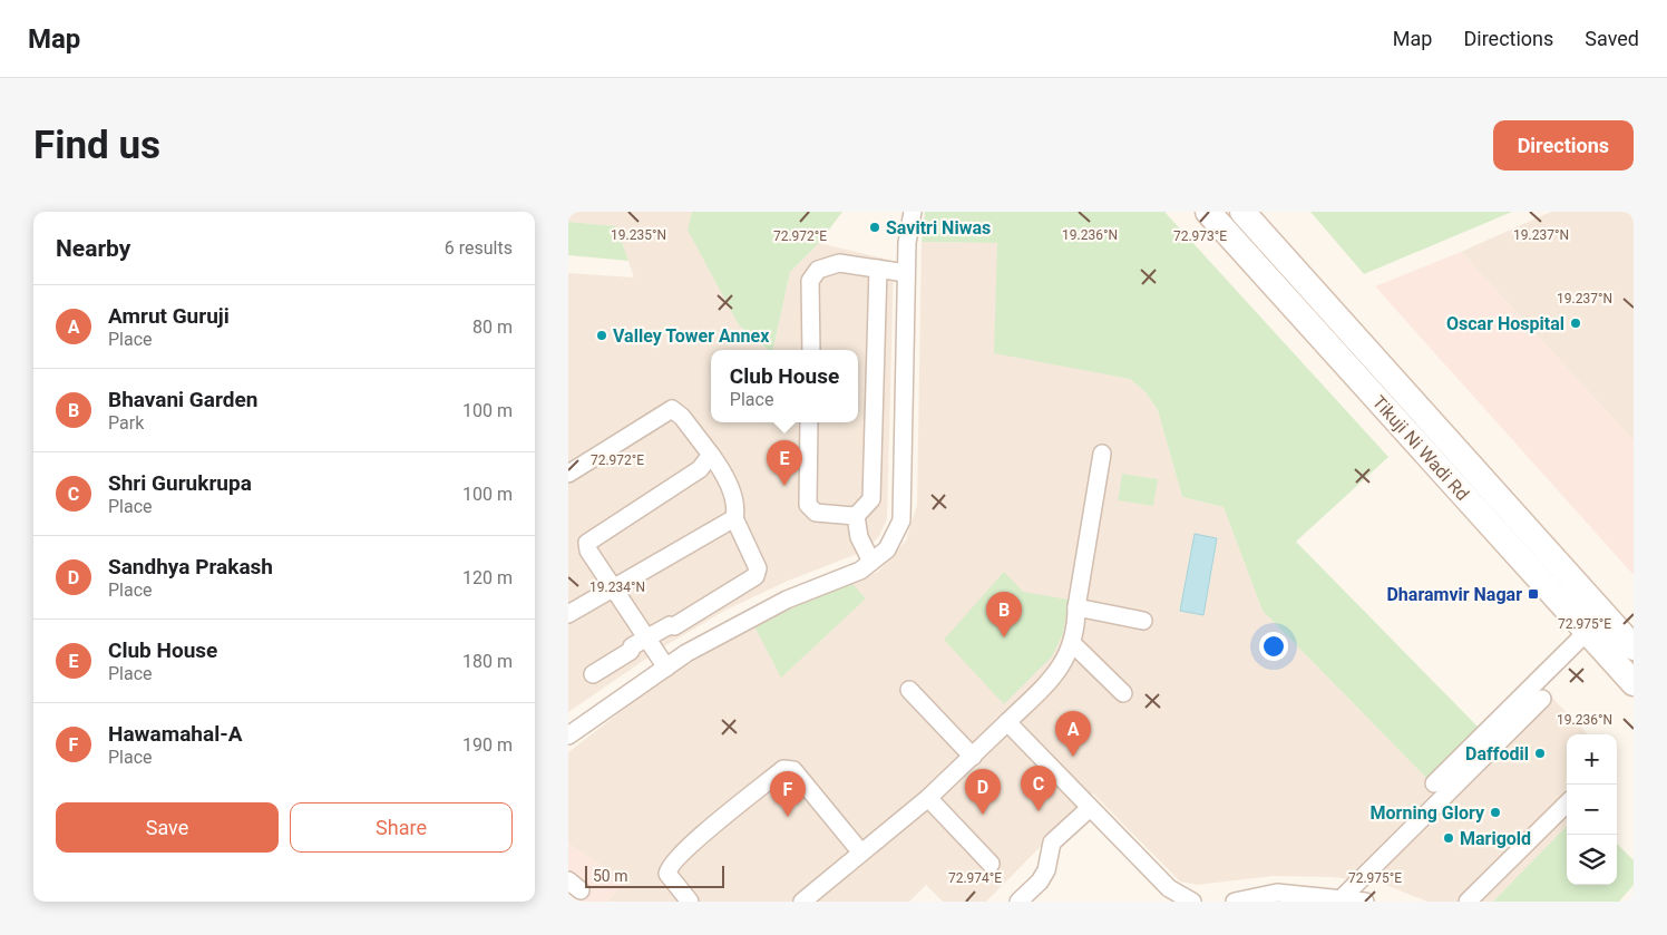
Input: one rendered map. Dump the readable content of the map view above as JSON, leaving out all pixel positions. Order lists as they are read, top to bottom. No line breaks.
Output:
{"streets":{"main road":["Tikuji Ni Wadi Rd"]},"places":{"other":["Savitri Niwas","Oscar Hospital","Valley Tower Annex","Daffodil","Morning Glory","Marigold"],"transit":["Dharamvir Nagar"]},"scale_bar":"50 m","page":{"header":"Map","nav":["Map","Directions","Saved"],"buttons":["Directions",["Save","Share"]],"title":"Find us","heading":["Nearby","6 results"],"list":[{"mark":"A","name":"Amrut Guruji","note":"Place","value":"80 m"},{"mark":"B","name":"Bhavani Garden","note":"Park","value":"100 m"},{"mark":"C","name":"Shri Gurukrupa","note":"Place","value":"100 m"},{"mark":"D","name":"Sandhya Prakash","note":"Place","value":"120 m"},{"mark":"E","name":"Club House","note":"Place","value":"180 m"},{"mark":"F","name":"Hawamahal-A","note":"Place","value":"190 m"}],"popup":["Club House","Place"],"pins":["E","B","A","C","D","F"],"map_buttons":["+","−"],"scale":"50 m"},"coordinates":["19.237°N","19.235°N","19.236°N","72.973°E","72.972°E","19.234°N","72.975°E","72.974°E"]}
